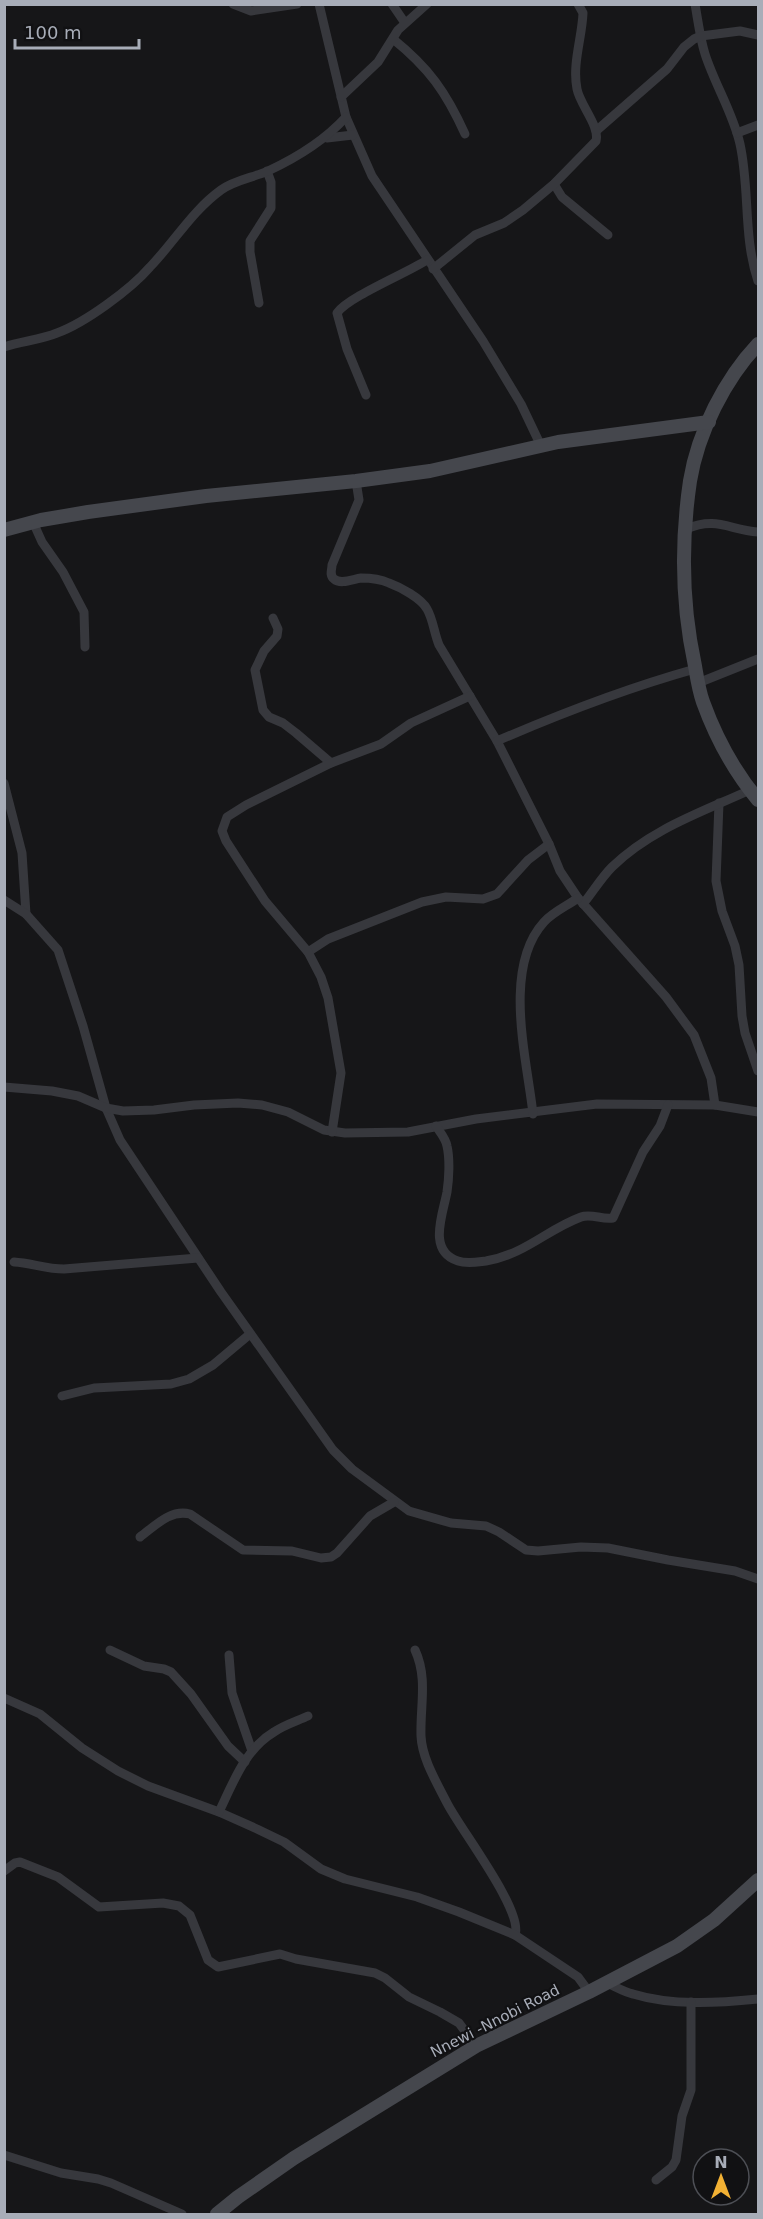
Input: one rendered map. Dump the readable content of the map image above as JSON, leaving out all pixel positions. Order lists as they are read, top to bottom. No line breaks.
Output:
{"streets":{"main road":["Nnewi -Nnobi Road"]},"scale_bar":"100 m","north":"top"}
